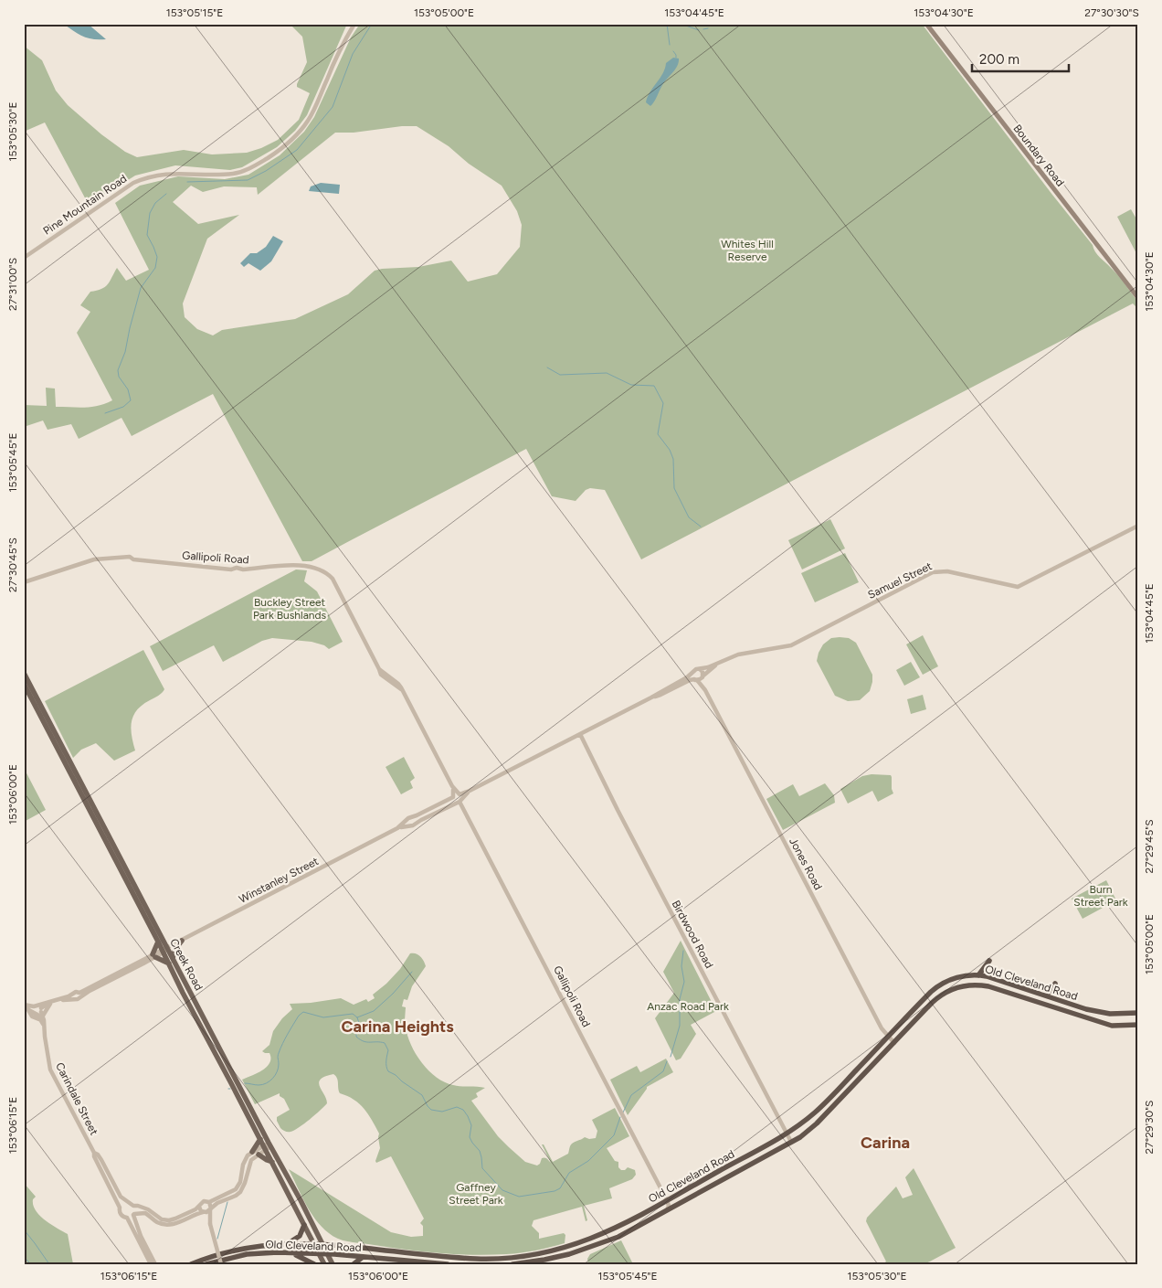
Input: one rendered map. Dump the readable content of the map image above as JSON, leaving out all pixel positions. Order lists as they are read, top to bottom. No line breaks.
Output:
{"streets":{"highway":["Old Cleveland Road"],"main road":["Boundary Road","Creek Road"],"street":["Pine Mountain Road","Gallipoli Road","Samuel Street","Jones Road","Winstanley Street","Birdwood Road","Carindale Street"]},"crossings":[["Gallipoli Road","Winstanley Street"],["Gallipoli Road","Old Cleveland Road"],["Samuel Street","Jones Road"],["Samuel Street","Winstanley Street"],["Jones Road","Winstanley Street"],["Jones Road","Old Cleveland Road"],["Winstanley Street","Birdwood Road"],["Winstanley Street","Creek Road"],["Birdwood Road","Old Cleveland Road"],["Creek Road","Old Cleveland Road"]],"districts":["Carina Heights","Carina"],"parks":["Whites Hill Reserve","Buckley Street Park Bushlands","Burn Street Park","Anzac Road Park","Gaffney Street Park"],"scale_bar":"200 m","coordinates":["153°05'15\"E","153°05'00\"E","153°04'45\"E","153°04'30\"E","27°30'30\"S","153°05'30\"E","27°31'00\"S","153°05'45\"E","27°30'45\"S","153°06'00\"E","27°29'45\"S","153°06'15\"E","27°29'30\"S"]}
